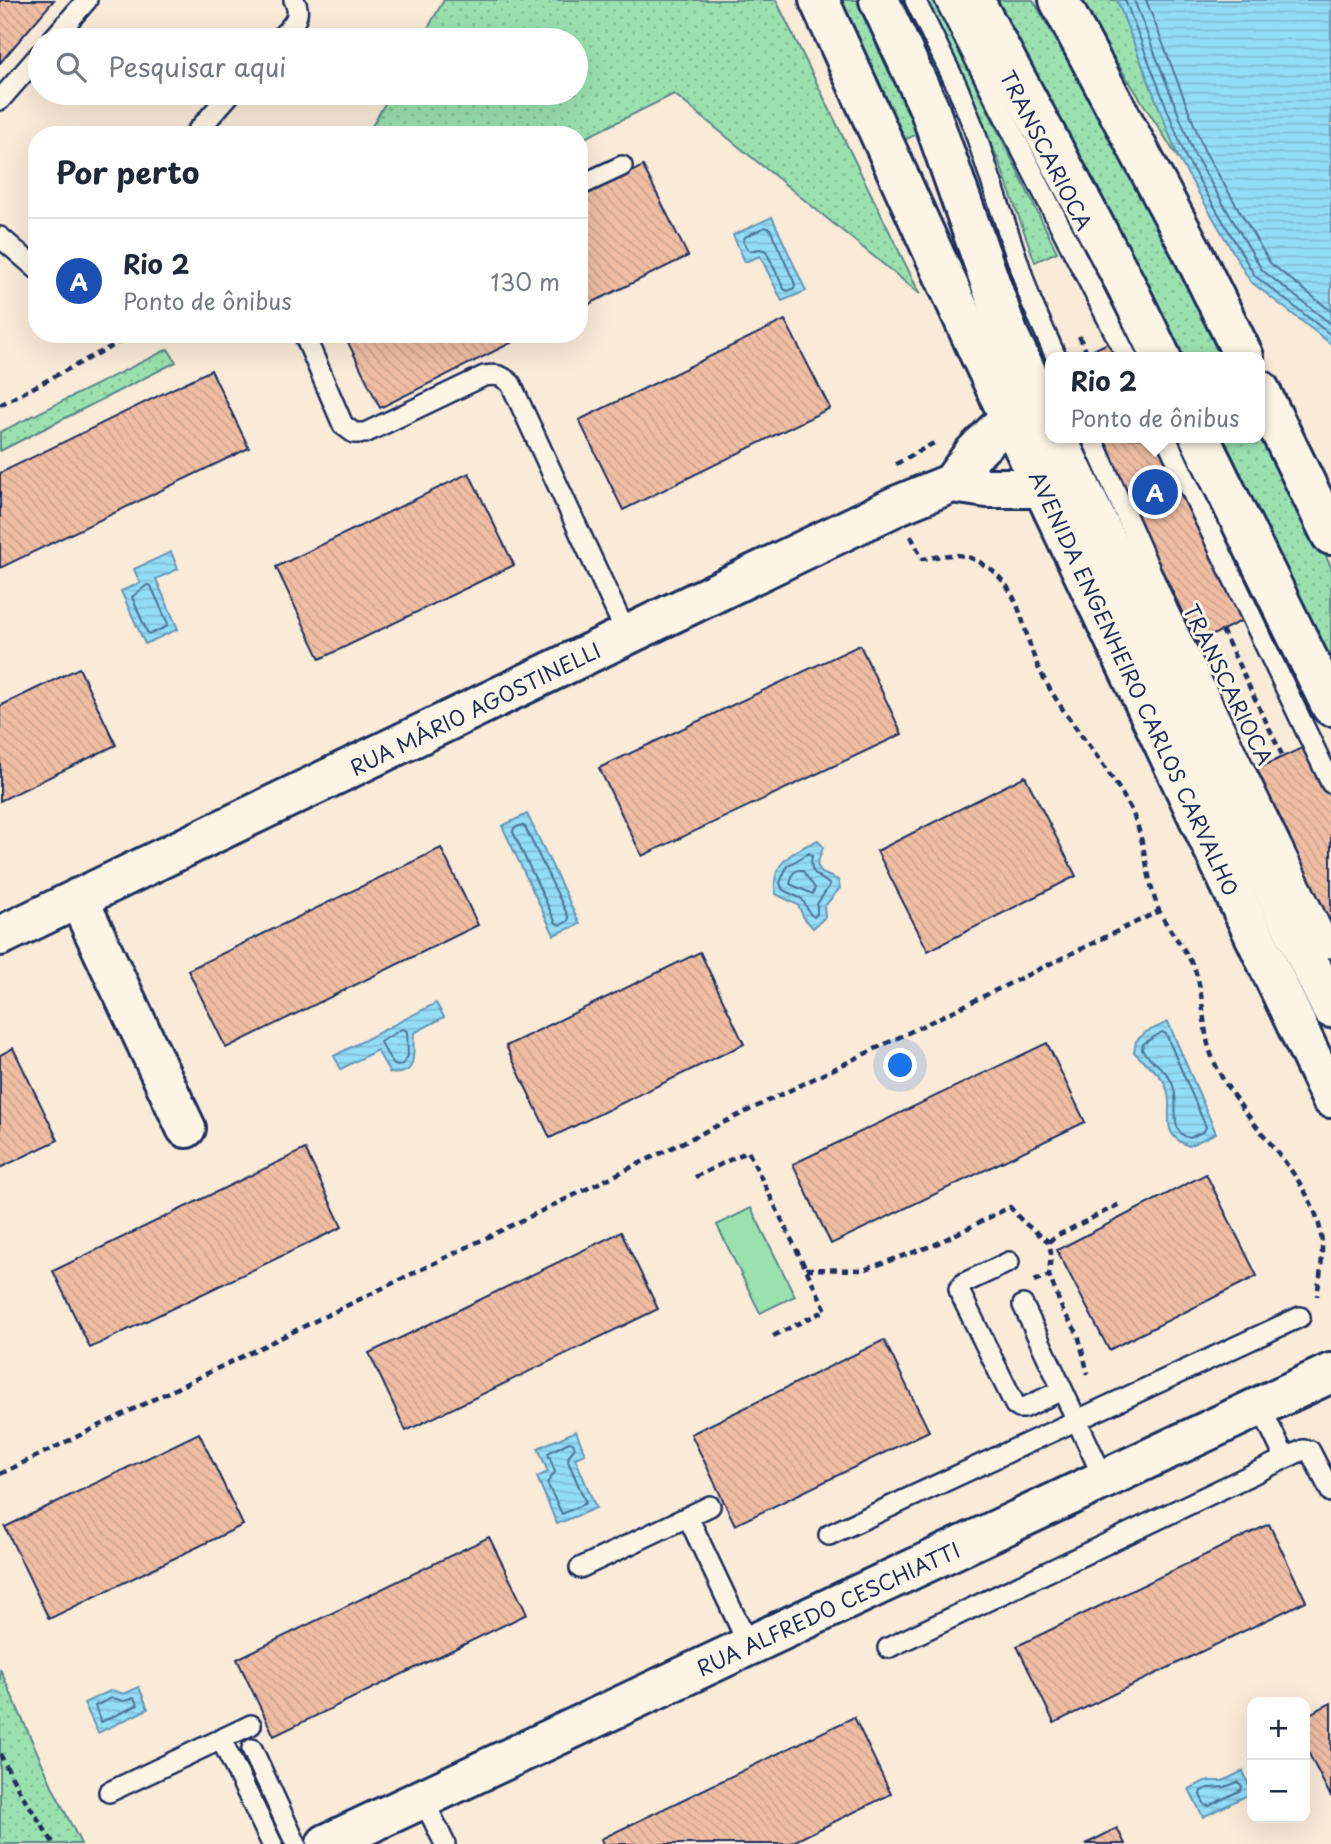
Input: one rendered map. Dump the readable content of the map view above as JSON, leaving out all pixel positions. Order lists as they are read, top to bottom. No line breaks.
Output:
{"streets":{"main road":["AVENIDA ENGENHEIRO CARLOS CARVALHO","RUA MÁRIO AGOSTINELLI","RUA ALFREDO CESCHIATTI"],"lane":["TRANSCARIOCA"]},"page":{"search":"Pesquisar aqui","heading":"Por perto","list":[{"mark":"A","name":"Rio 2","note":"Ponto de ônibus","value":"130 m"}],"popup":["Rio 2","Ponto de ônibus"],"pins":"A","map_buttons":["+","−"]}}
